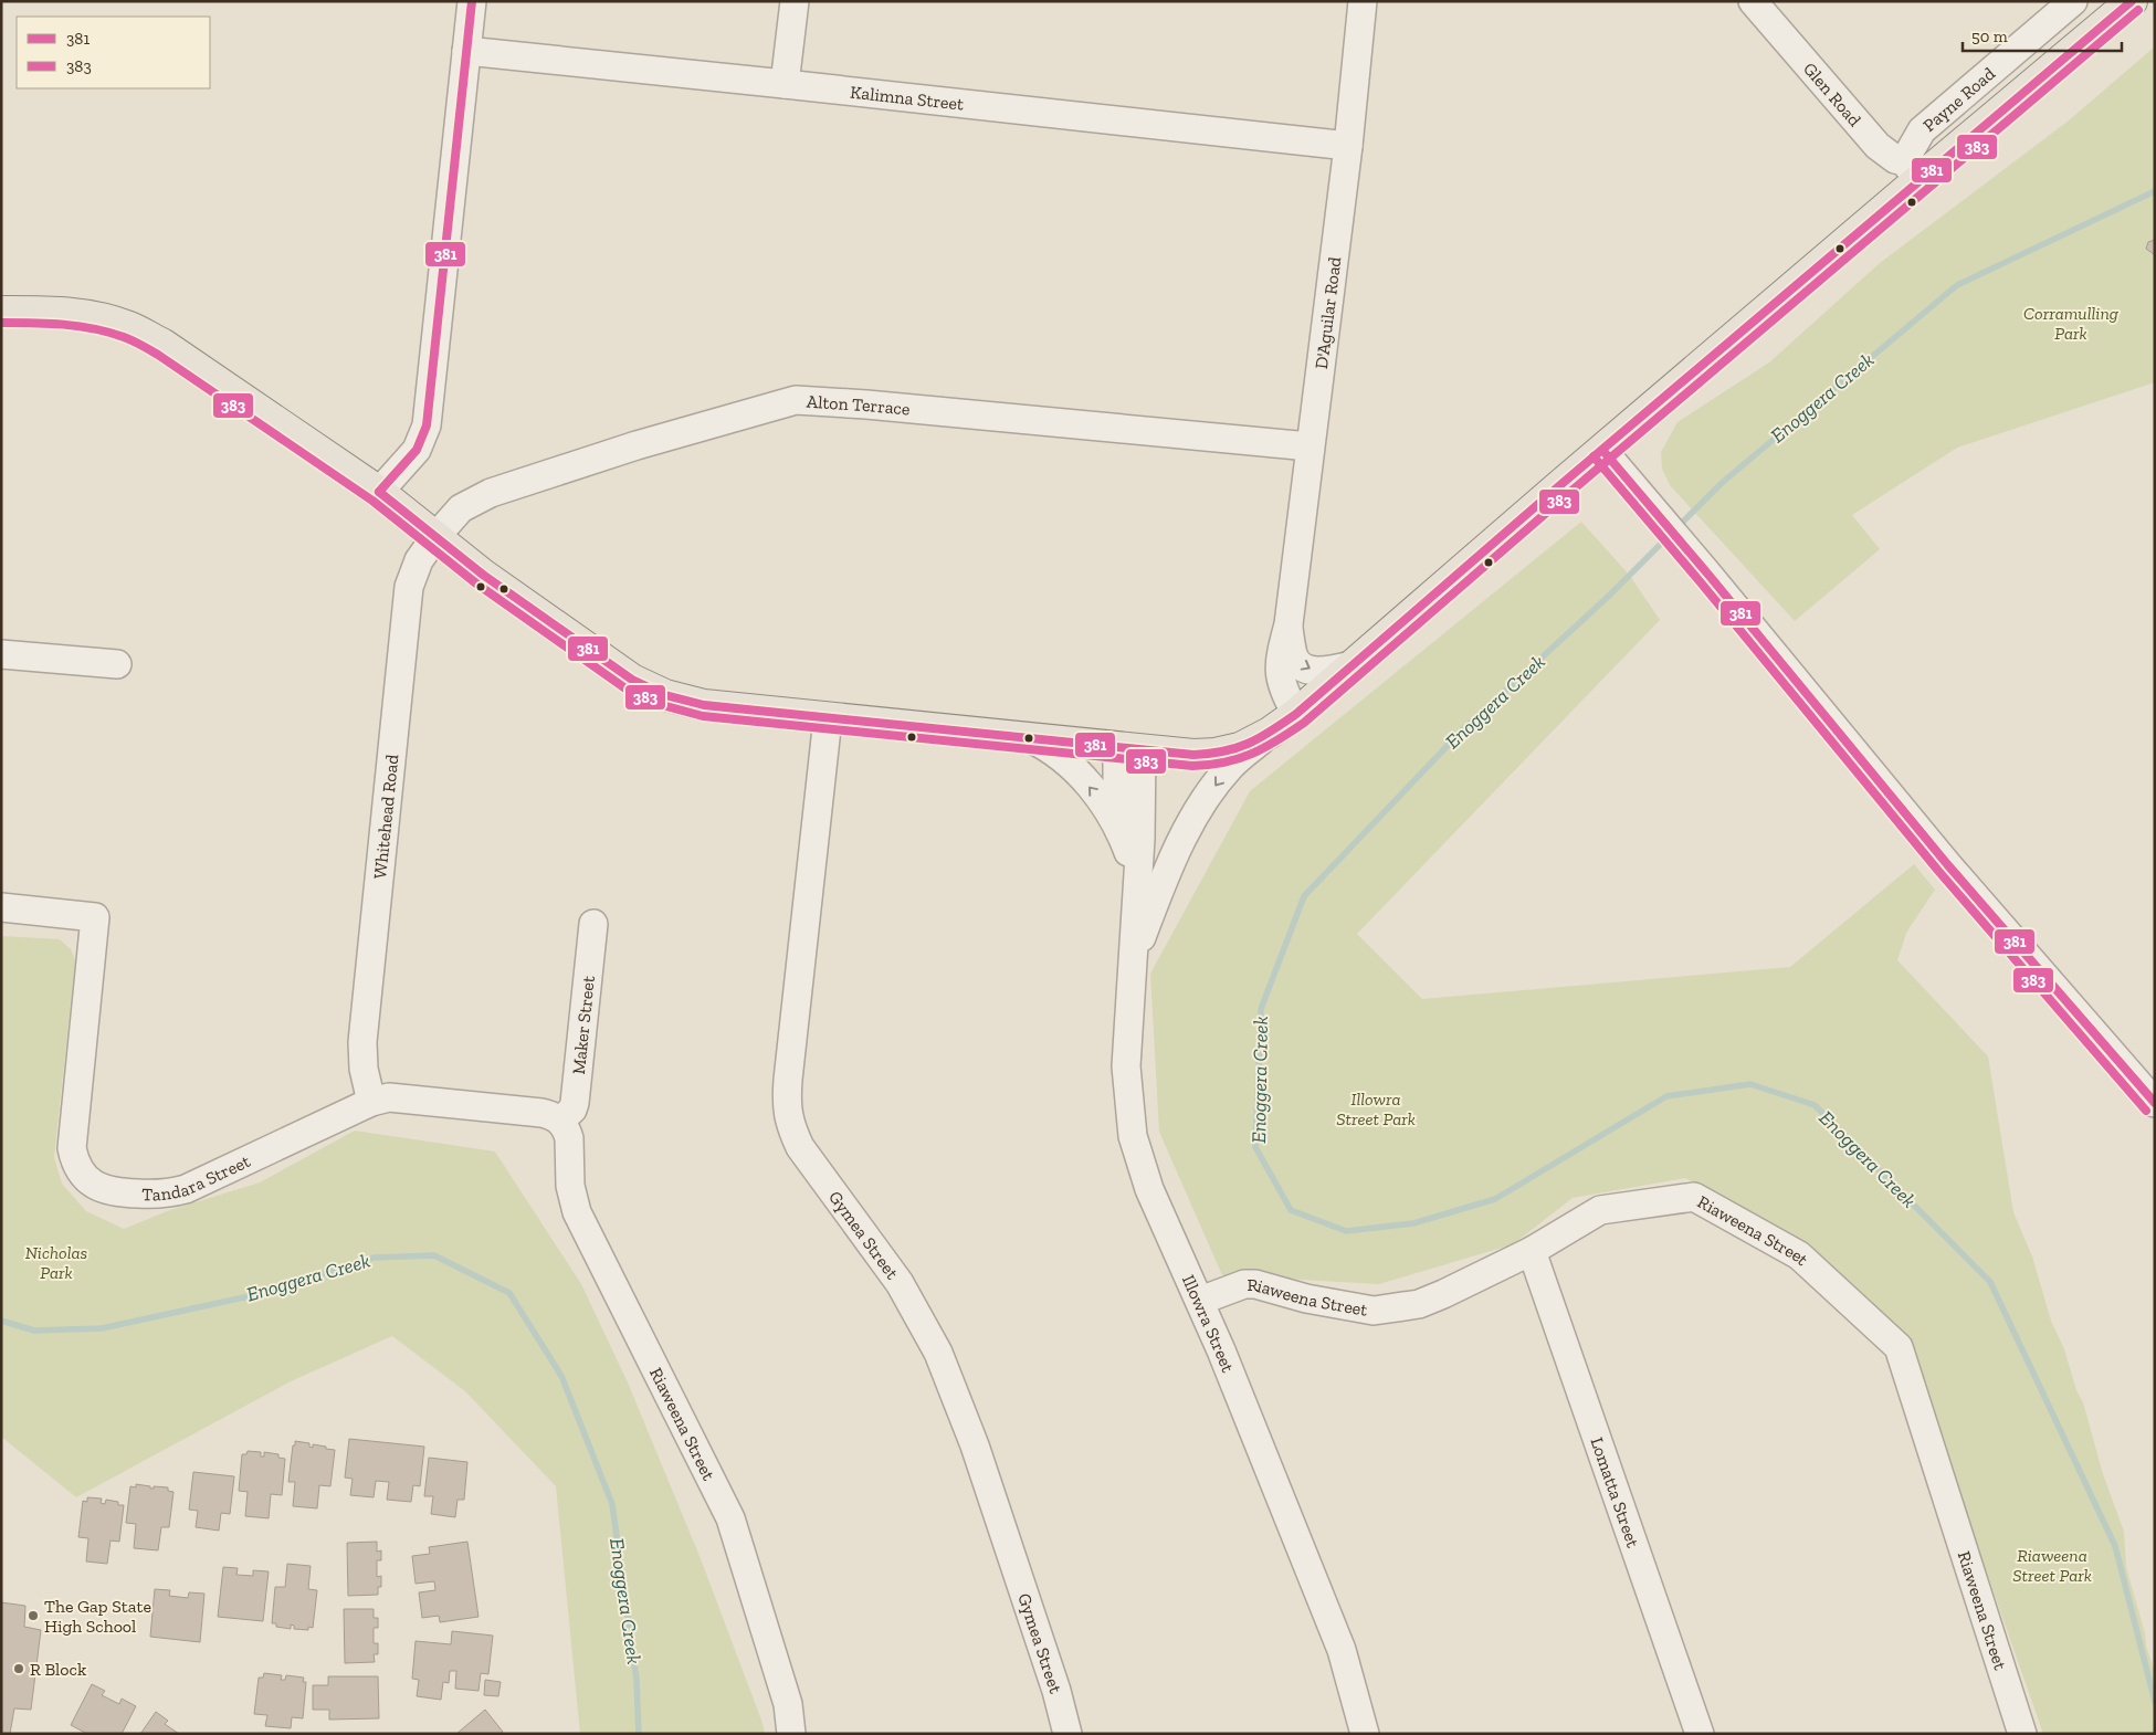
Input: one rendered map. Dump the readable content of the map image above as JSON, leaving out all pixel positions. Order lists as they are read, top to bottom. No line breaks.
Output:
{"streets":{"main road":["Payne Road"],"street":["Glen Road","Kalimna Street","D'Aguilar Road","Alton Terrace","Whitehead Road","Maker Street","Tandara Street","Riaweena Street","Gymea Street","Illowra Street","Lomatta Street"]},"crossings":[["Glen Road","Payne Road"],["Kalimna Street","D'Aguilar Road"],["Payne Road","D'Aguilar Road"],["Payne Road","Alton Terrace"],["Payne Road","Whitehead Road"],["Payne Road","Gymea Street"],["Payne Road","Illowra Street"],["D'Aguilar Road","Alton Terrace"],["Alton Terrace","Whitehead Road"],["Whitehead Road","Tandara Street"],["Maker Street","Tandara Street"],["Maker Street","Riaweena Street"],["Tandara Street","Riaweena Street"],["Riaweena Street","Illowra Street"],["Riaweena Street","Lomatta Street"]],"water":["Enoggera Creek"],"parks":["Corramulling Park","Illowra Street Park","Nicholas Park","Riaweena Street Park"],"places":["The Gap State High School","R Block"],"lines":["transit line 381","transit line 383"],"legend":["381","383"],"scale_bar":"50 m"}
